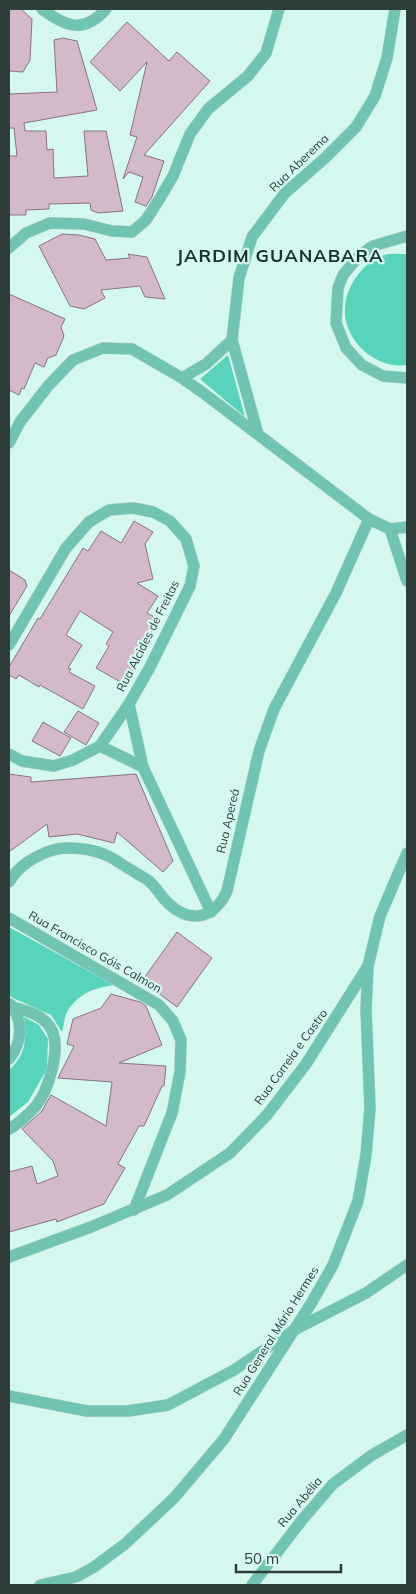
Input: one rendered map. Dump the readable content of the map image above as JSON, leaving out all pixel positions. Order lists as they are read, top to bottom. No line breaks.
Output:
{"streets":{"street":["Rua Aberema","Rua Alcides de Freitas","Rua Apereá","Rua Francisco Góis Calmon","Rua Correia e Castro","Rua General Mário Hermes","Rua Abélia"]},"crossings":[["Rua Alcides de Freitas","Rua Apereá"],["Rua Francisco Góis Calmon","Rua Correia e Castro"],["Rua Correia e Castro","Rua General Mário Hermes"]],"districts":["JARDIM GUANABARA"],"scale_bar":"50 m"}
